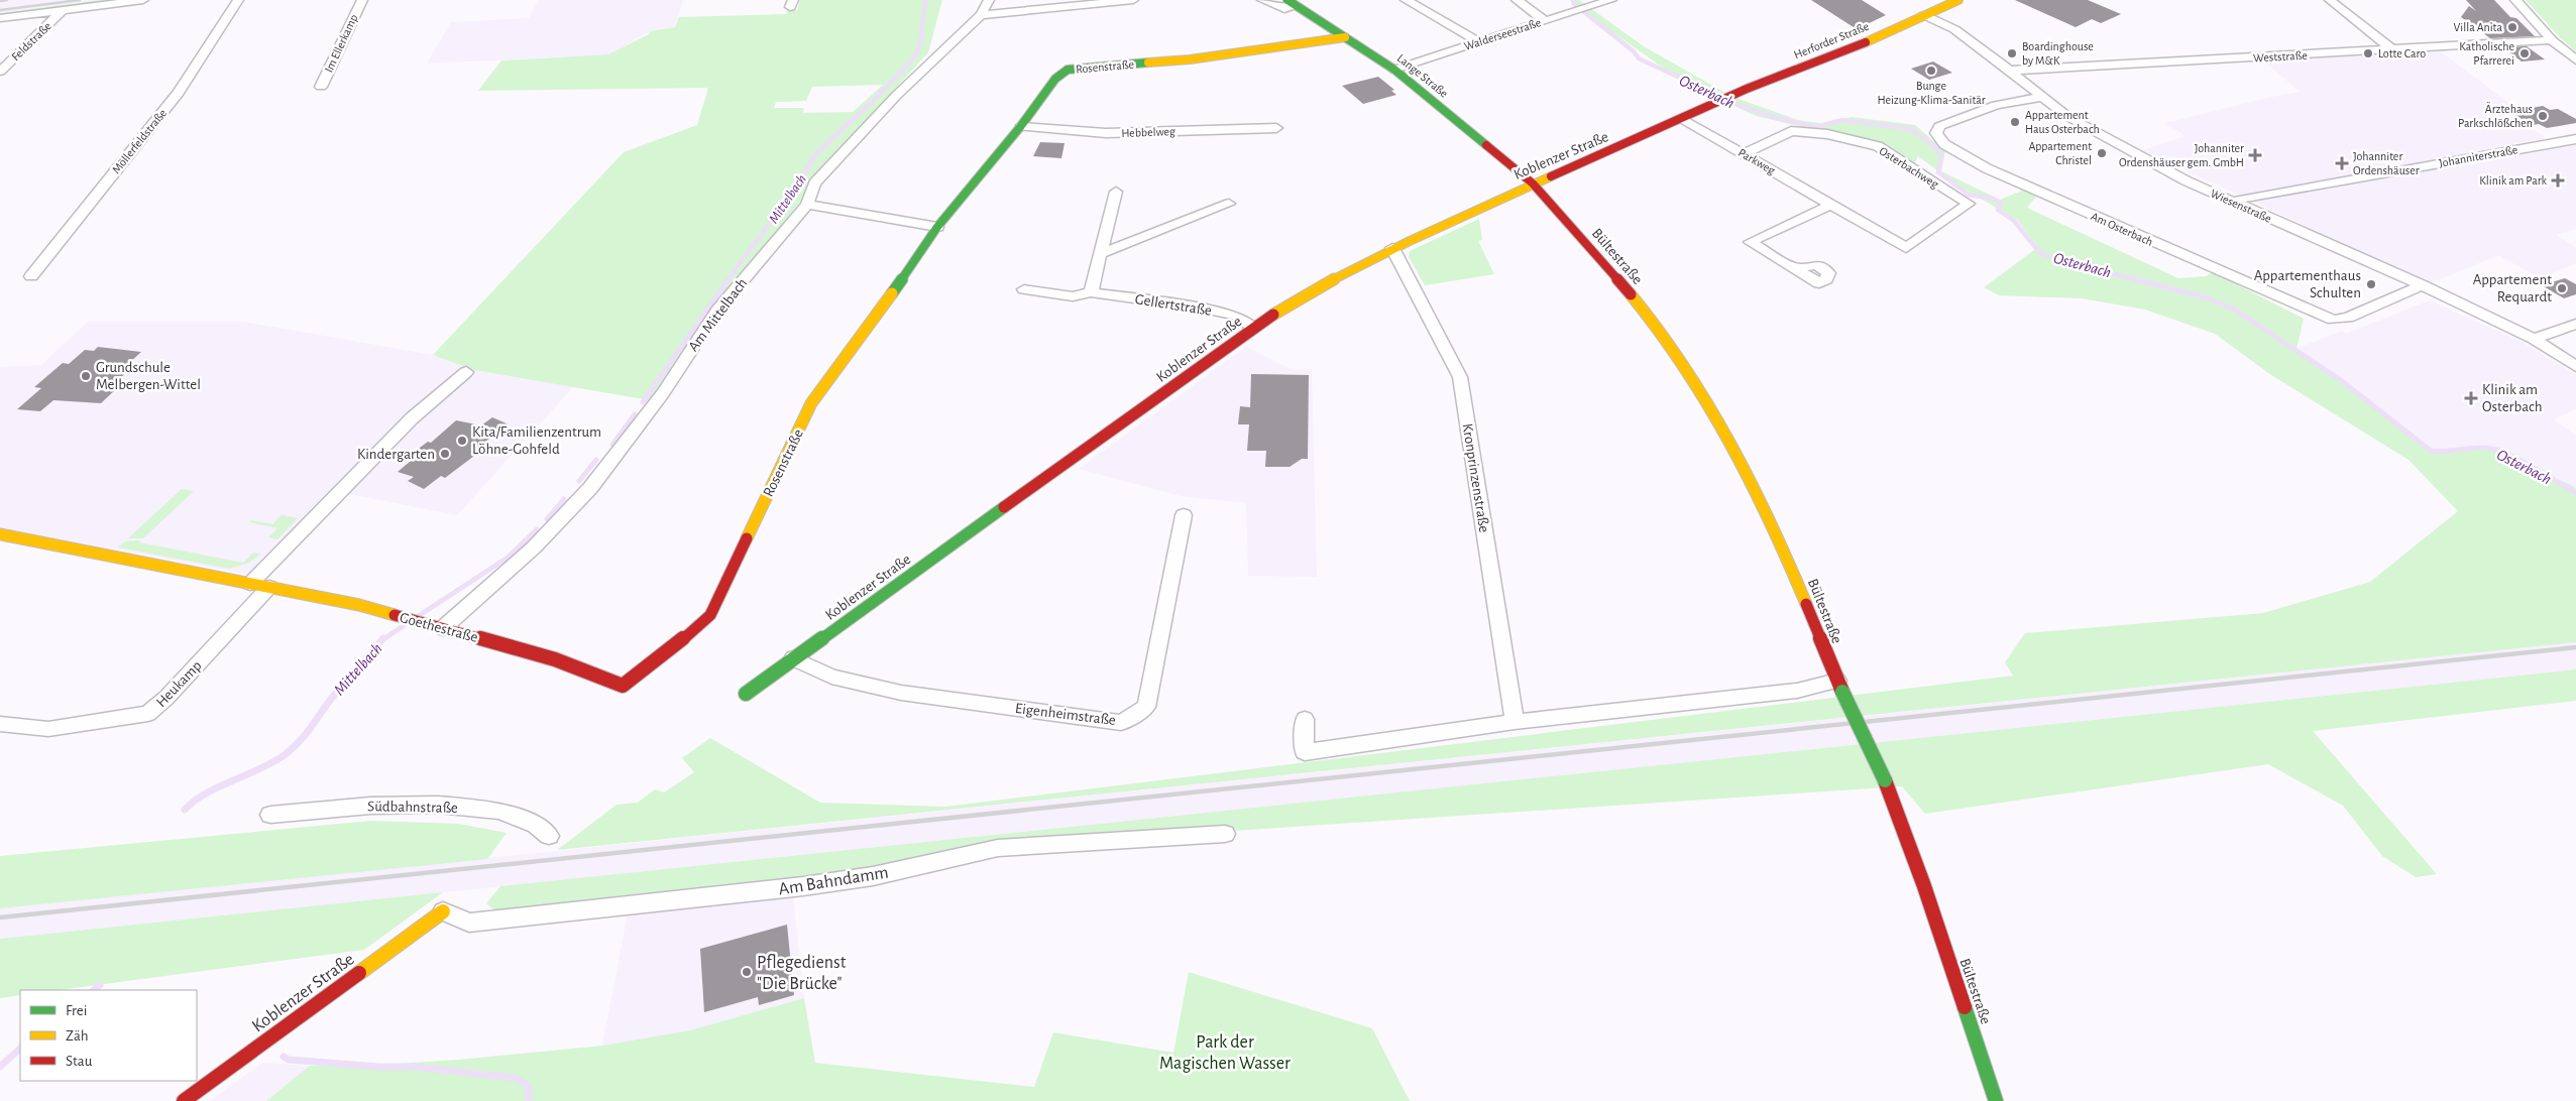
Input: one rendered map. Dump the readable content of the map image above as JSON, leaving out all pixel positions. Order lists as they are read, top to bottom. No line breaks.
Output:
{"streets":{"street":["Walderseestraße","Herforder Straße","Feldstraße","Im Ellerkamp","Weststraße","Rosenstraße","Lange Straße","Hebbelweg","Möllerfeldstraße","Koblenzer Straße","Johanniterstraße","Parkweg","Osterbachweg","Wiesenstraße","Am Osterbach","Bültestraße","Gellertstraße","Am Mittelbach","Kronprinzenstraße","Goethestraße","Heukamp","Eigenheimstraße","Südbahnstraße","Am Bahndamm"]},"crossings":[["Walderseestraße","Lange Straße"],["Herforder Straße","Koblenzer Straße"],["Herforder Straße","Wiesenstraße"],["Weststraße","Wiesenstraße"],["Rosenstraße","Lange Straße"],["Rosenstraße","Hebbelweg"],["Rosenstraße","Goethestraße"],["Lange Straße","Koblenzer Straße"],["Lange Straße","Bültestraße"],["Koblenzer Straße","Parkweg"],["Koblenzer Straße","Bültestraße"],["Koblenzer Straße","Gellertstraße"],["Koblenzer Straße","Kronprinzenstraße"],["Koblenzer Straße","Eigenheimstraße"],["Koblenzer Straße","Am Bahndamm"],["Johanniterstraße","Wiesenstraße"],["Parkweg","Osterbachweg"],["Wiesenstraße","Am Osterbach"],["Am Mittelbach","Goethestraße"],["Goethestraße","Heukamp"]],"water":["Osterbach","Mittelbach"],"parks":["Park der Magischen Wasser"],"places":{"other":["Villa Anita","Boardinghouse by M&K","Lotte Caro","Katholische Pfarrerei","Bunge Heizung-Klima-Sanitär","Ärztehaus Parkschlößchen","Appartement Haus Osterbach","Appartement Christel","Appartementhaus Schulten","Appartement Requardt","Grundschule Melbergen-Wittel","Kita/Familienzentrum Löhne-Gohfeld","Kindergarten","Pflegedienst \"Die Brücke\""],"health":["Johanniter Ordenshäuser gem. GmbH","Johanniter Ordenshäuser","Klinik am Park","Klinik am Osterbach"]},"legend":["Frei","Zäh","Stau"]}
